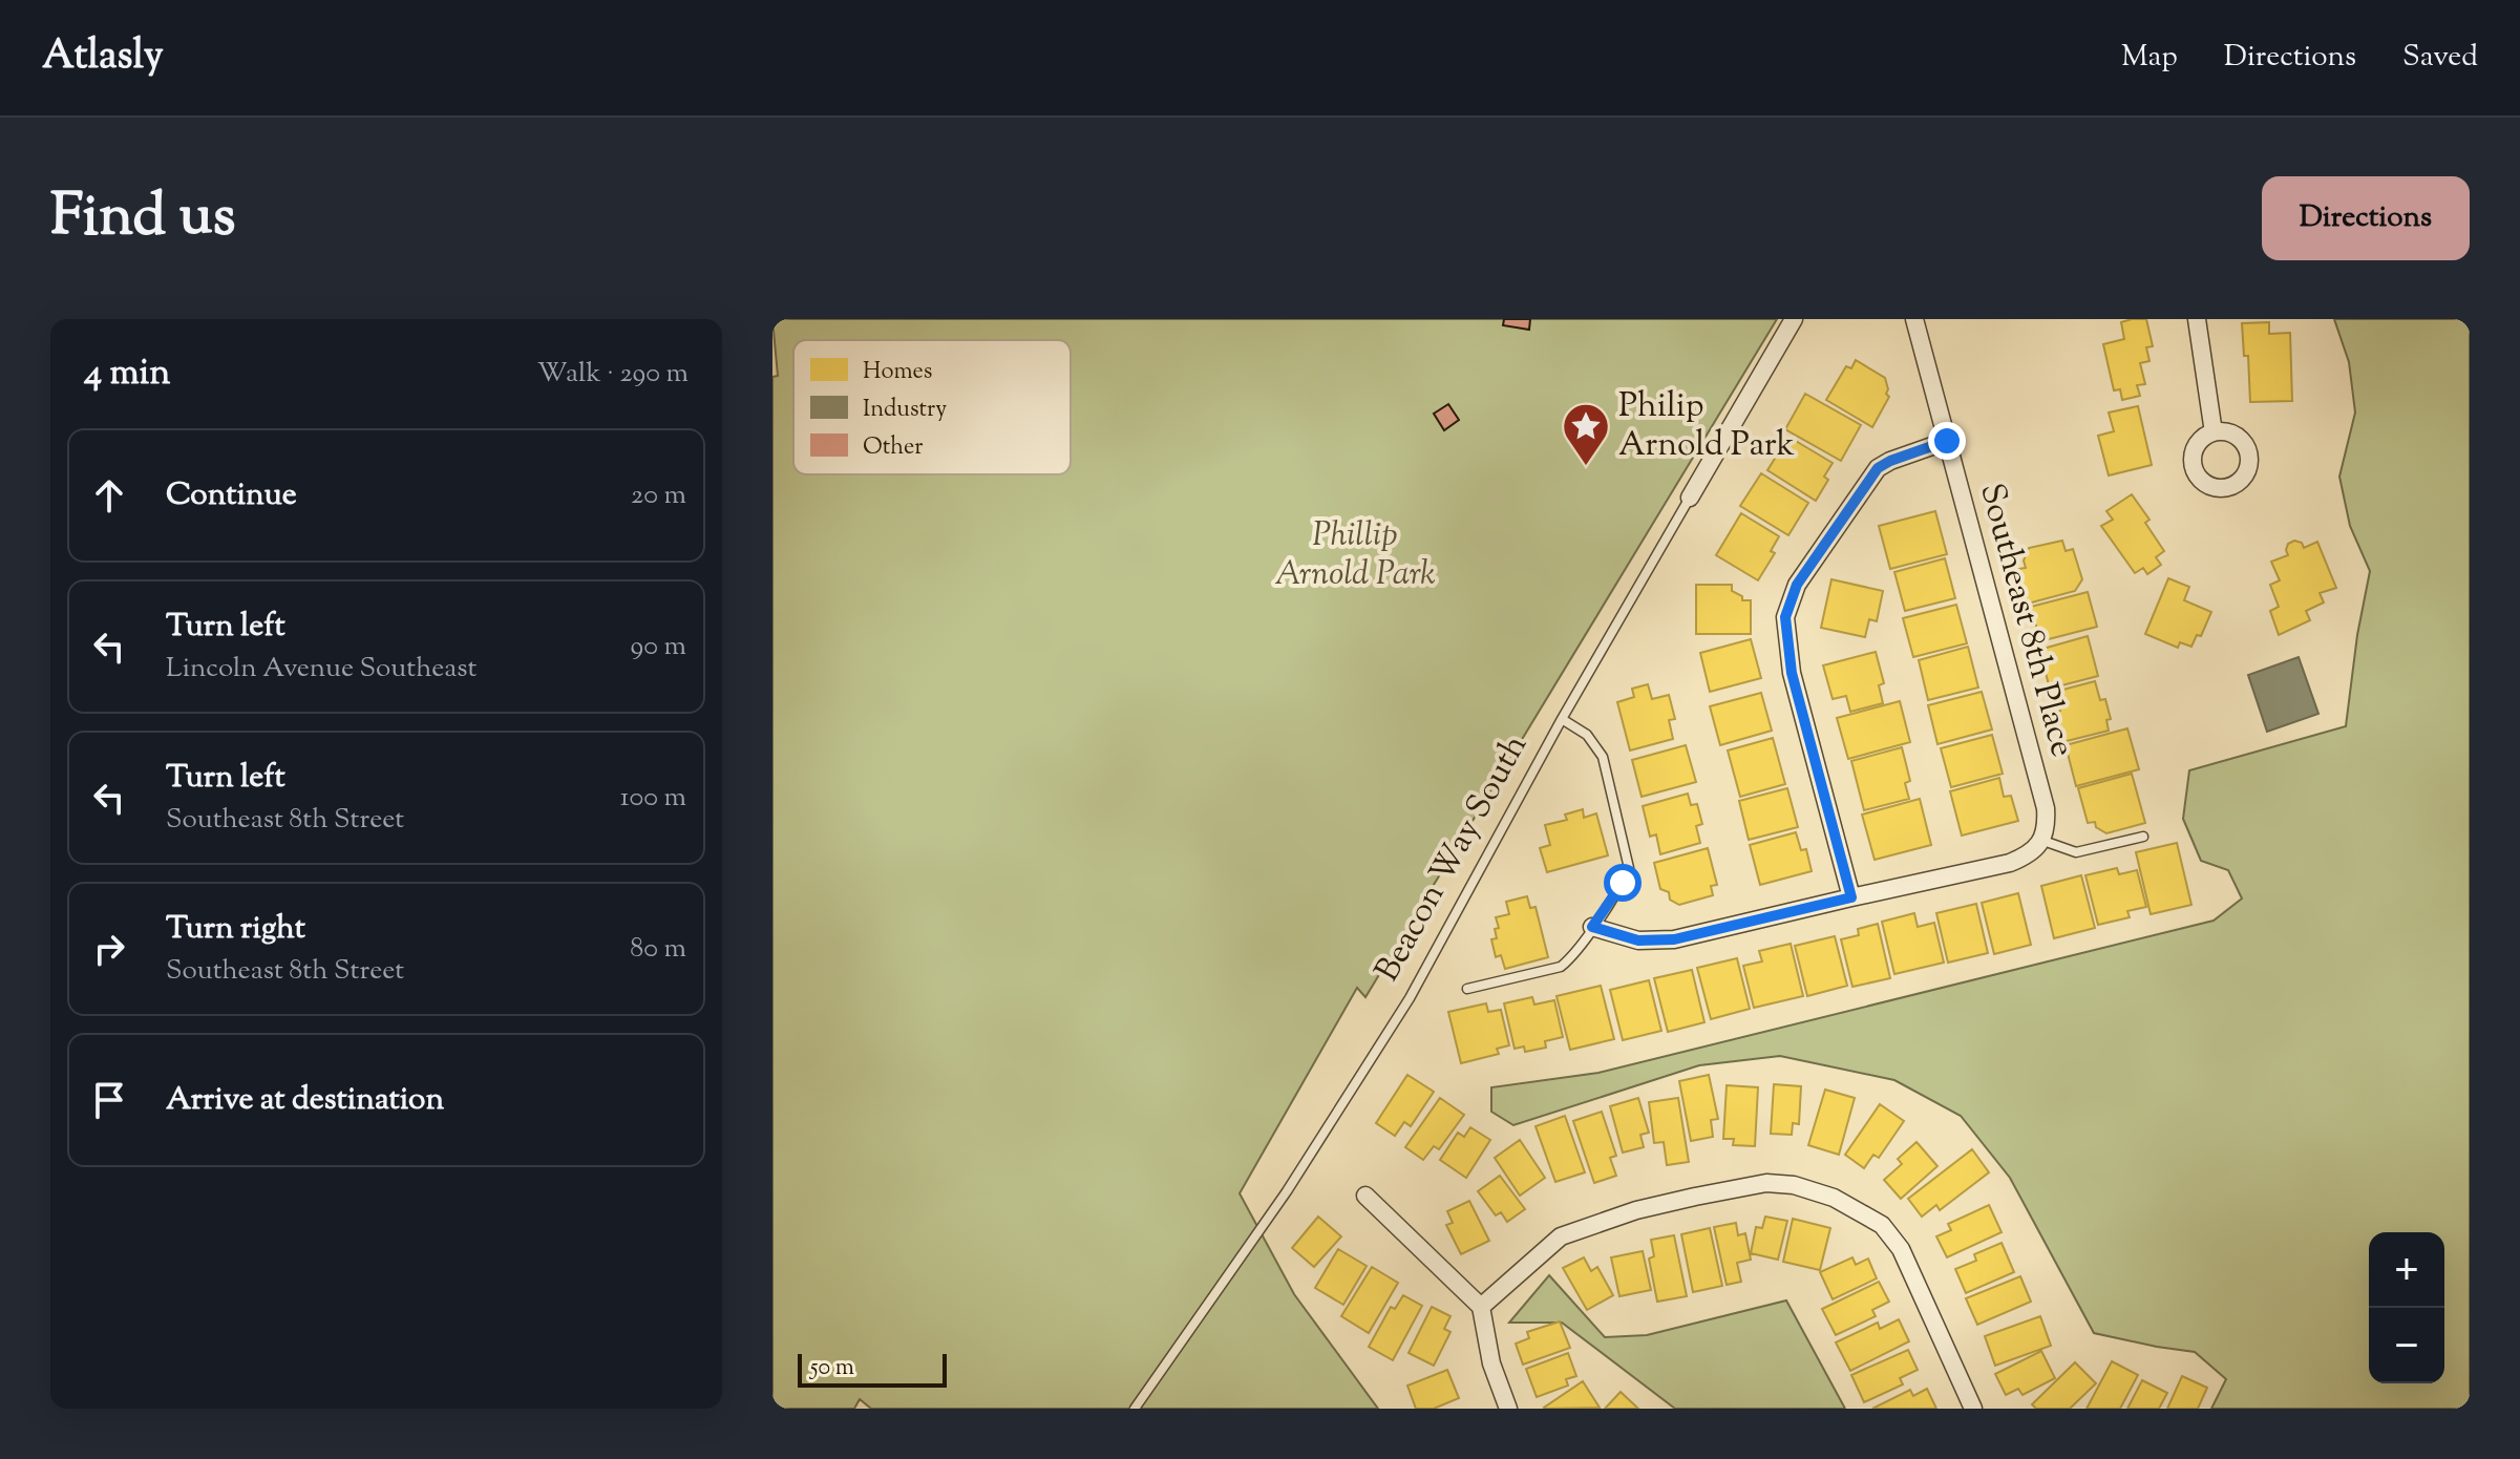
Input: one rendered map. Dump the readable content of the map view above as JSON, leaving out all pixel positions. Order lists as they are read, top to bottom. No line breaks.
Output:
{"streets":{"street":["Southeast 8th Place","Beacon Way South"]},"parks":["Phillip Arnold Park"],"places":{"place":["Philip Arnold Park"]},"legend":["Homes","Industry","Other"],"scale_bar":"50 m","page":{"header":"Atlasly","nav":["Map","Directions","Saved"],"title":"Find us","buttons":"Directions","heading":["4 min","Walk · 290 m"],"list":[["Continue","20 m"],["Turn left","Lincoln Avenue Southeast","90 m"],["Turn left","Southeast 8th Street","100 m"],["Turn right","Southeast 8th Street","80 m"],"Arrive at destination"],"map_buttons":["+","−"],"scale":"50 m"}}
